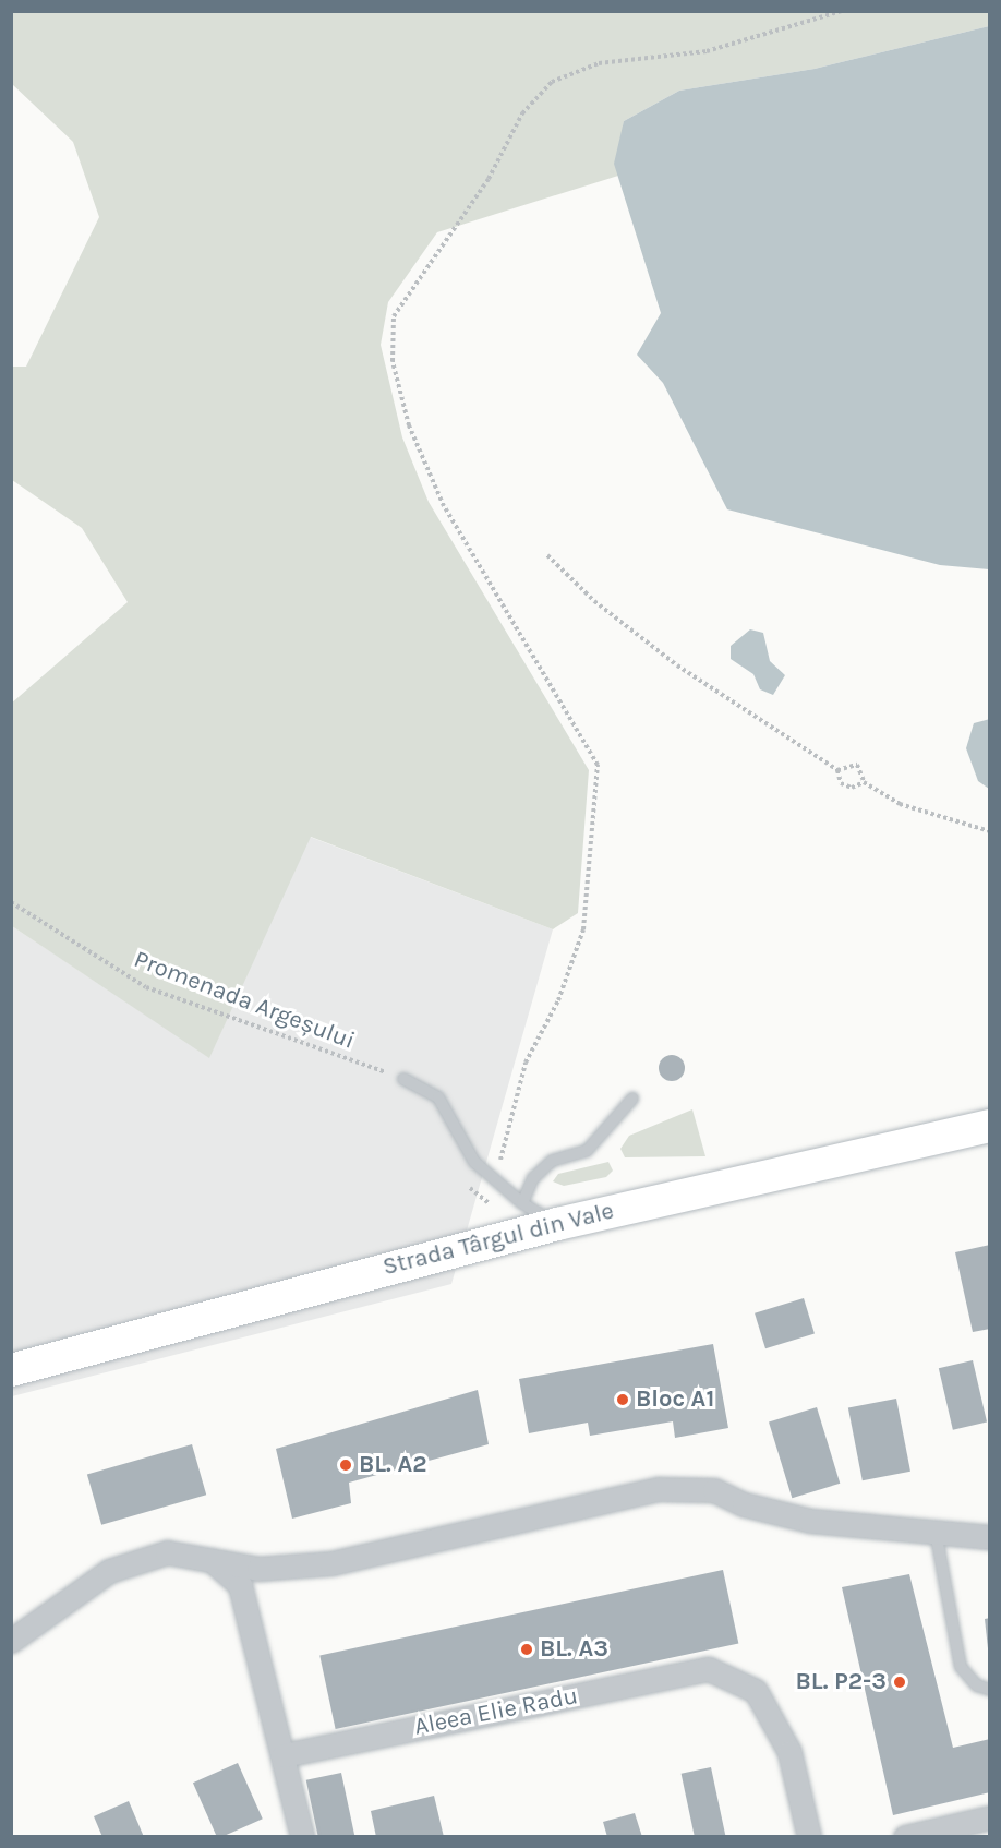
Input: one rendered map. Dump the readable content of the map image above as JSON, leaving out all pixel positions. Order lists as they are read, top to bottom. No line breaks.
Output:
{"streets":{"street":["Strada Târgul din Vale","Aleea Elie Radu"],"path":["Promenada Argeșului"]},"places":["Bloc A1","BL. A2","BL. A3","BL. P2-3"]}
